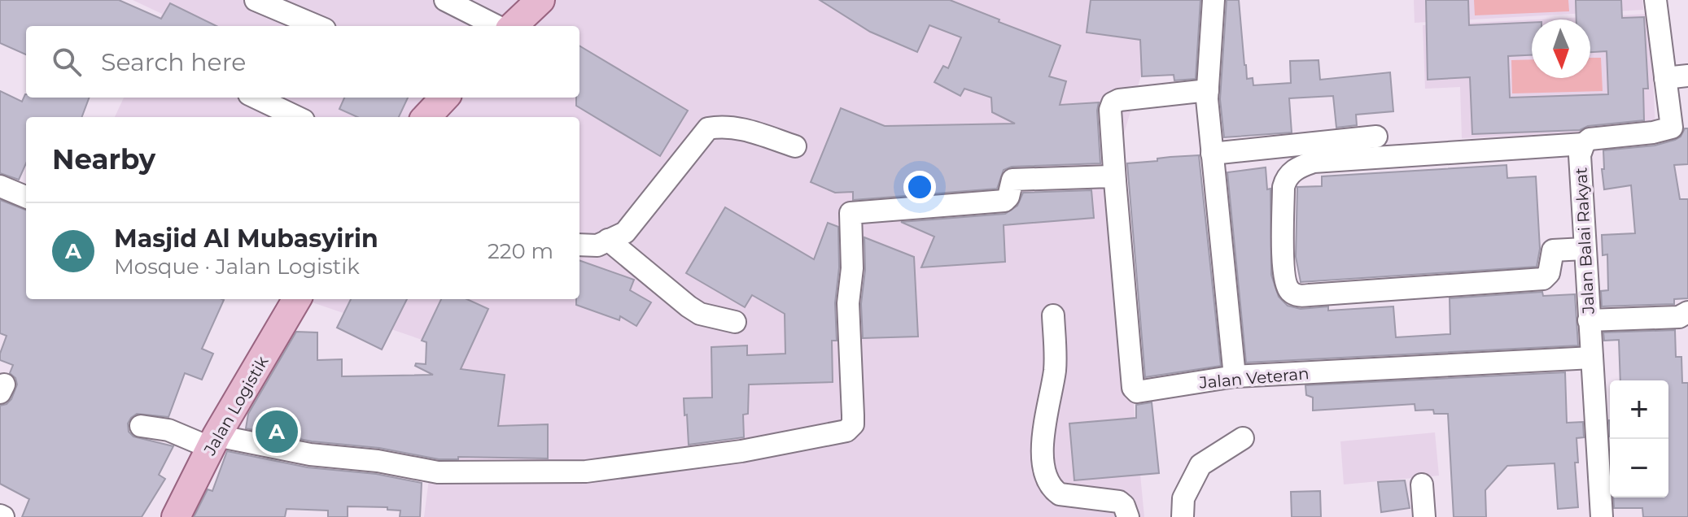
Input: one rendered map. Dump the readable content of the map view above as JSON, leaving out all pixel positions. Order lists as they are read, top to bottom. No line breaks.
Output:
{"streets":{"main road":["Jalan Logistik"],"street":["Jalan Balai Rakyat","Jalan Veteran"]},"crossings":[["Jalan Balai Rakyat","Jalan Veteran"]],"north":"bottom","page":{"search":"Search here","heading":"Nearby","list":[{"mark":"A","name":"Masjid Al Mubasyirin","note":"Mosque · Jalan Logistik","value":"220 m"}],"map_buttons":["+","−"],"pins":"A"}}
